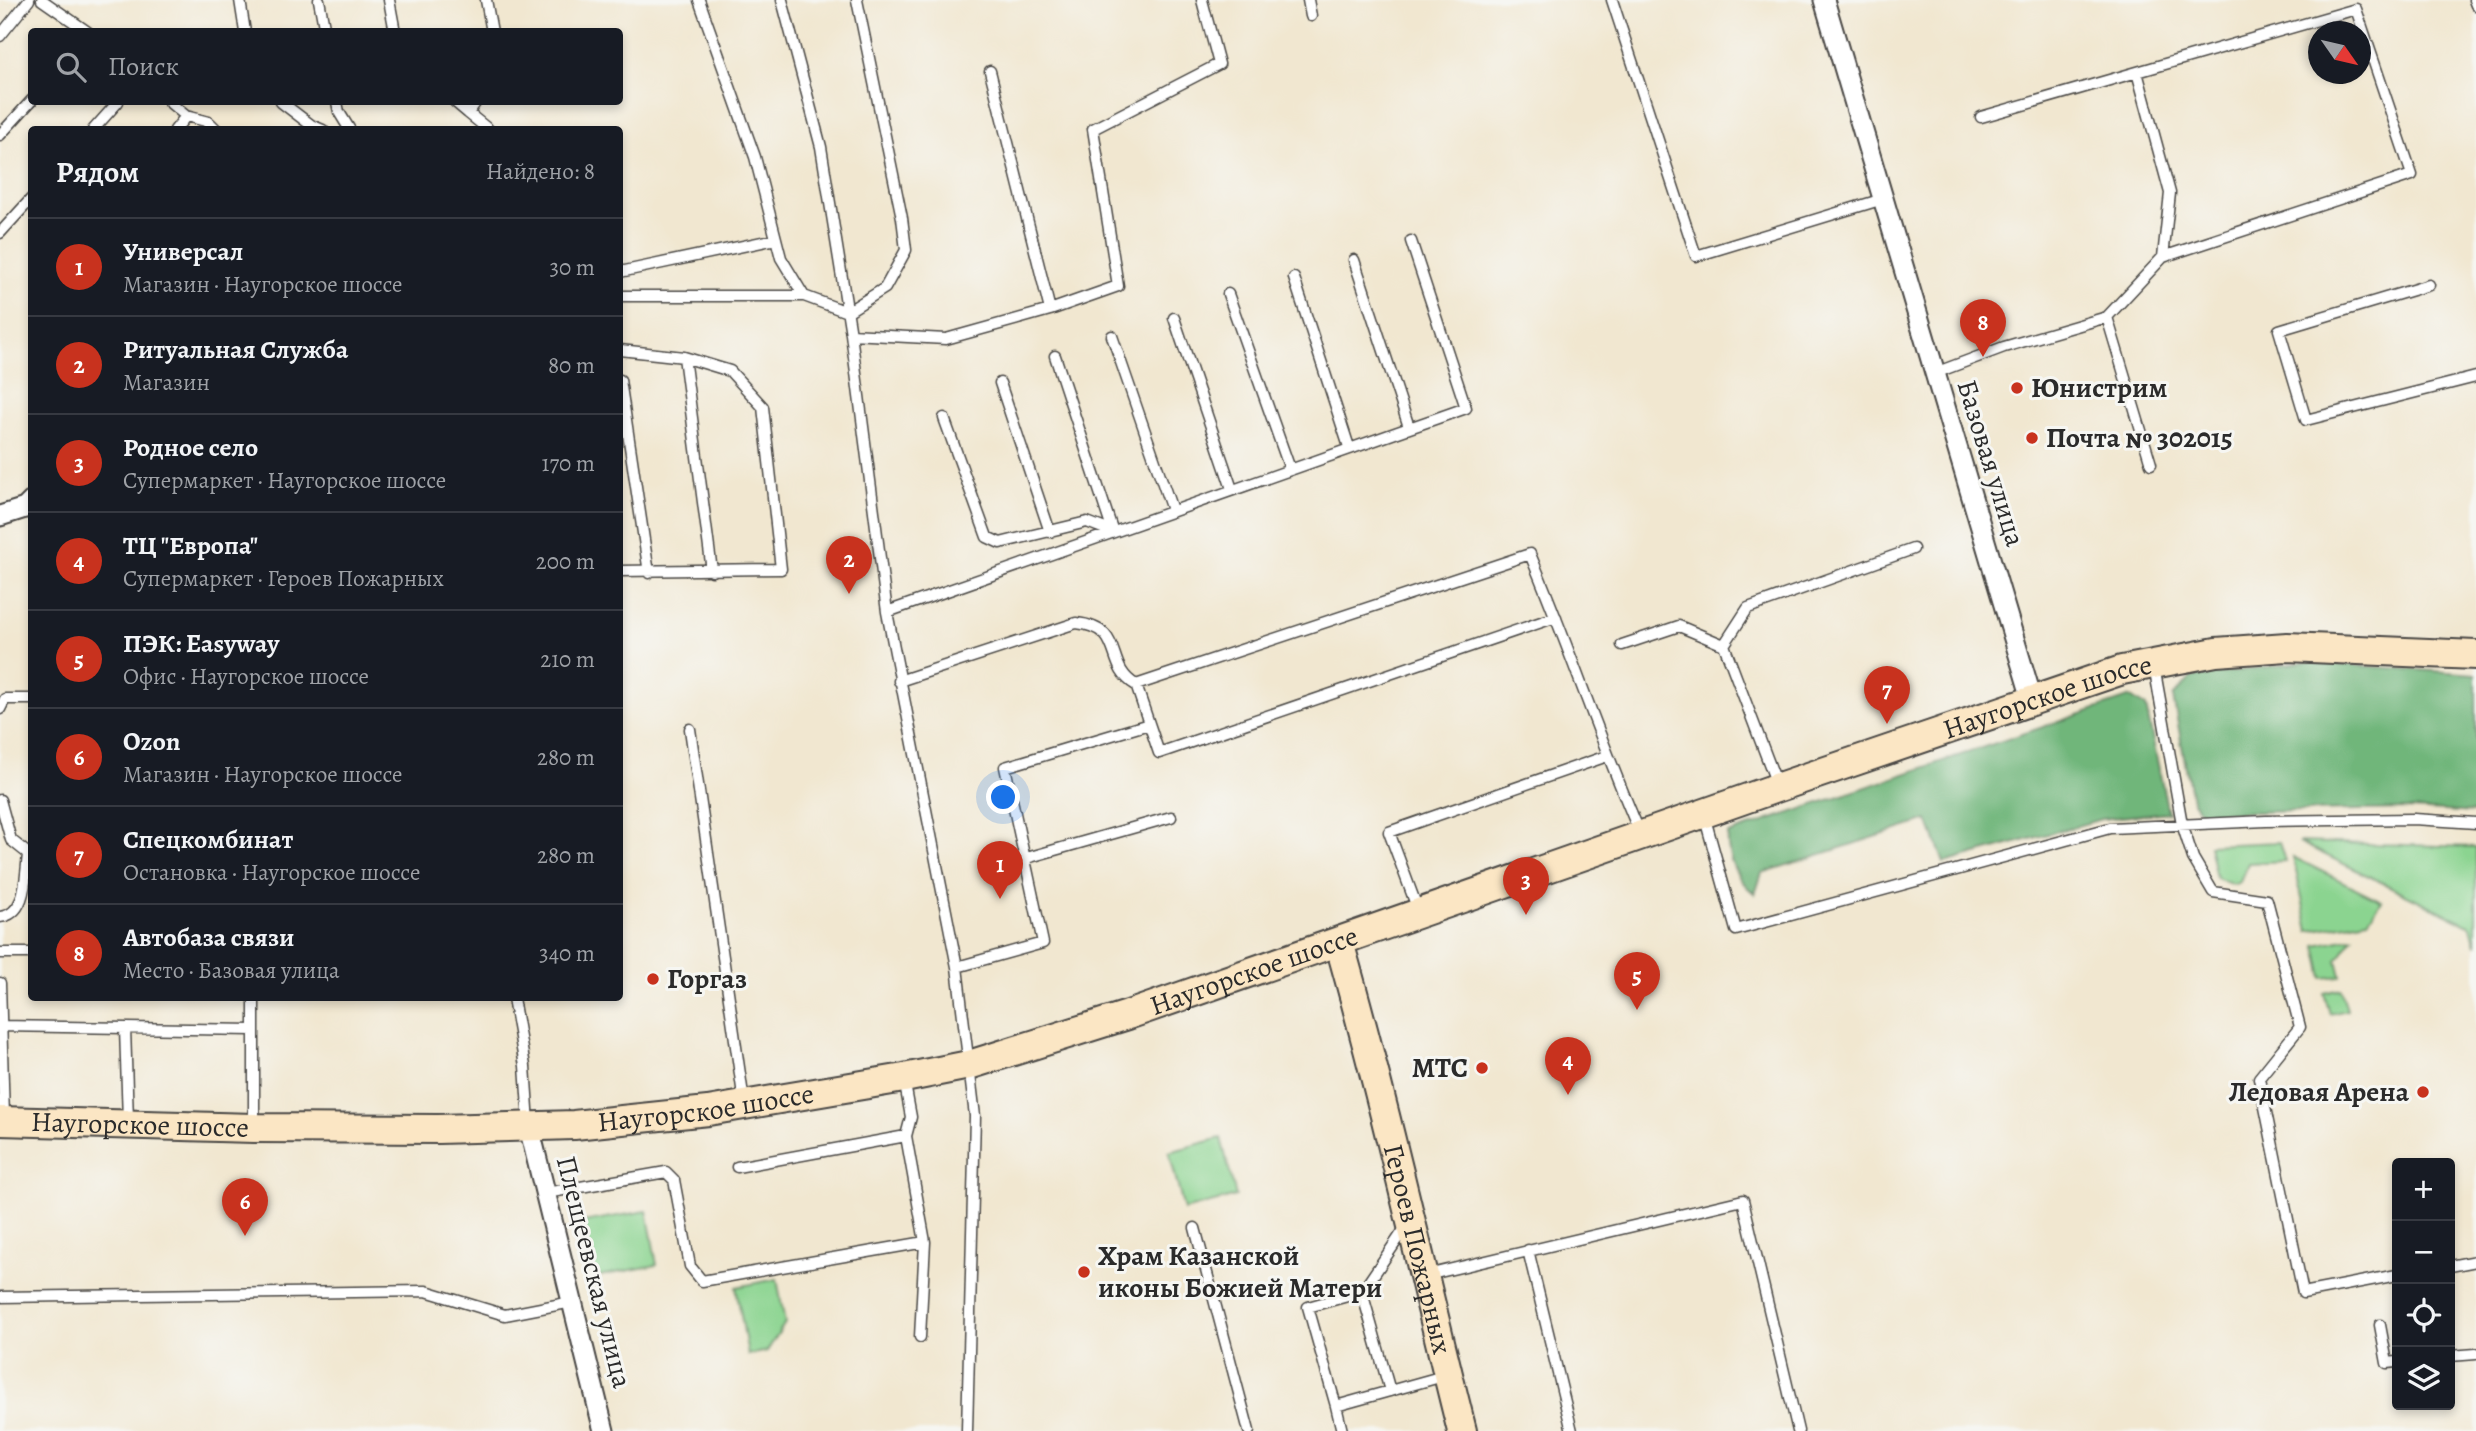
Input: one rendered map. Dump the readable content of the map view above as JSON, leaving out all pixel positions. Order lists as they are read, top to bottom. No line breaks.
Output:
{"streets":{"main road":["Наугорское шоссе","Героев Пожарных"],"street":["Базовая улица","Плещеевская улица"]},"crossings":[["Базовая улица","Наугорское шоссе"],["Наугорское шоссе","Героев Пожарных"],["Наугорское шоссе","Плещеевская улица"]],"places":["Юнистрим","Почта № 302015","Горгаз","МТС","Ледовая Арена","Храм Казанской иконы Божией Матери"],"north":"bottom right","page":{"search":"Поиск","heading":["Рядом","Найдено: 8"],"list":[{"mark":"1","name":"Универсал","note":"Магазин · Наугорское шоссе","value":"30 m"},{"mark":"2","name":"Ритуальная Служба","note":"Магазин","value":"80 m"},{"mark":"3","name":"Родное село","note":"Супермаркет · Наугорское шоссе","value":"170 m"},{"mark":"4","name":"ТЦ \"Европа\"","note":"Супермаркет · Героев Пожарных","value":"200 m"},{"mark":"5","name":"ПЭК: Easyway","note":"Офис · Наугорское шоссе","value":"210 m"},{"mark":"6","name":"Ozon","note":"Магазин · Наугорское шоссе","value":"280 m"},{"mark":"7","name":"Спецкомбинат","note":"Остановка · Наугорское шоссе","value":"280 m"},{"mark":"8","name":"Автобаза связи","note":"Место · Базовая улица","value":"340 m"}],"pins":["8","2","7","1","3","5","4","6"],"map_buttons":["+","−"]}}
